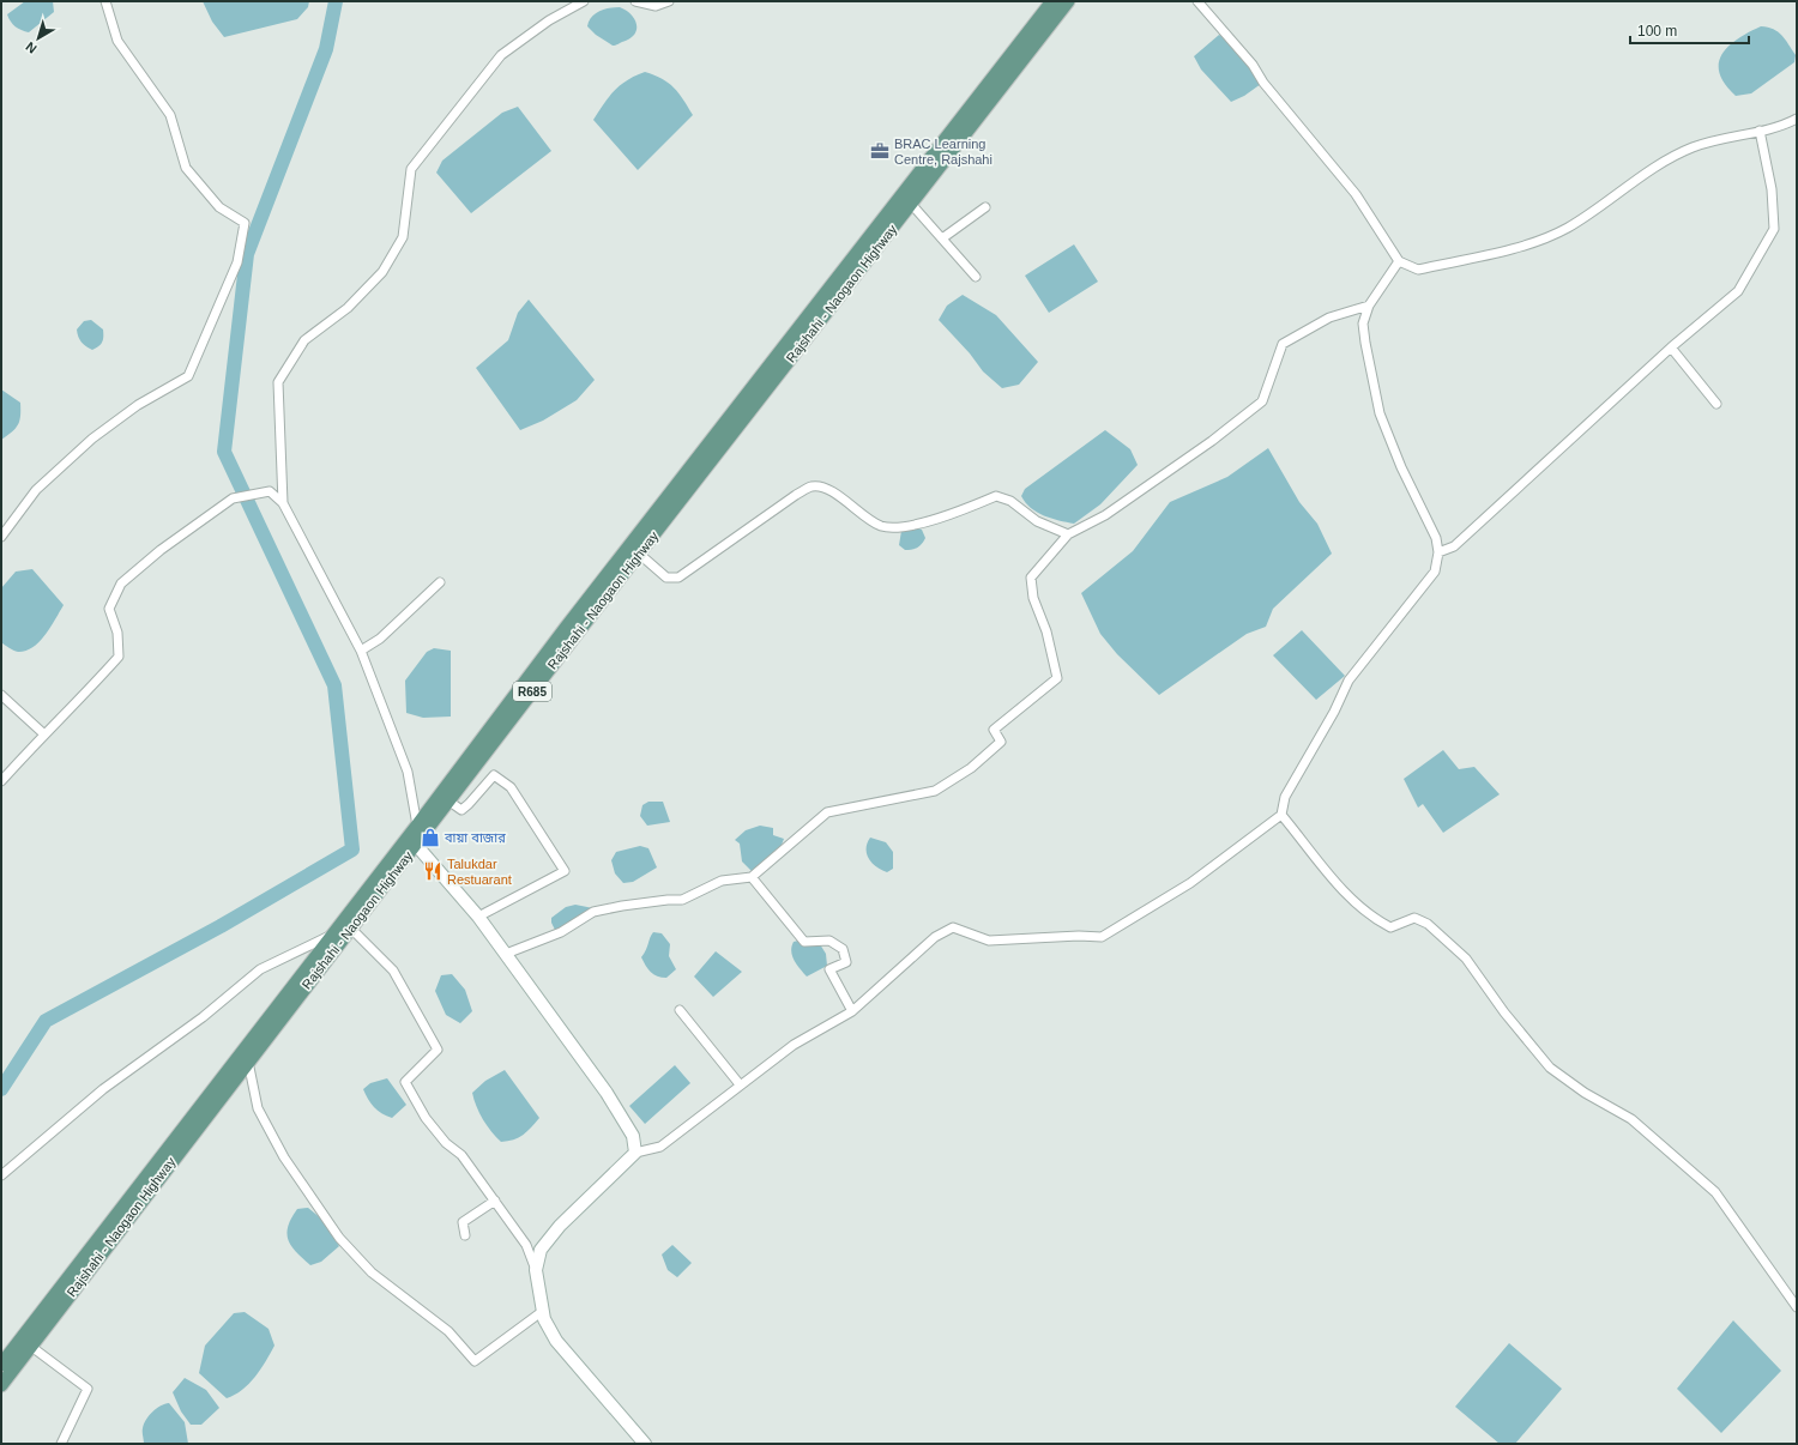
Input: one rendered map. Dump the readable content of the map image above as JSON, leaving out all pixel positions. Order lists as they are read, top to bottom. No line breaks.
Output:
{"streets":{"main road":["Rajshahi - Naogaon Highway","R685"]},"places":{"office":["BRAC Learning Centre, Rajshahi"],"shop":["বায়া বাজার"],"restaurant":["Talukdar Restuarant"]},"scale_bar":"100 m","north":"bottom left"}
